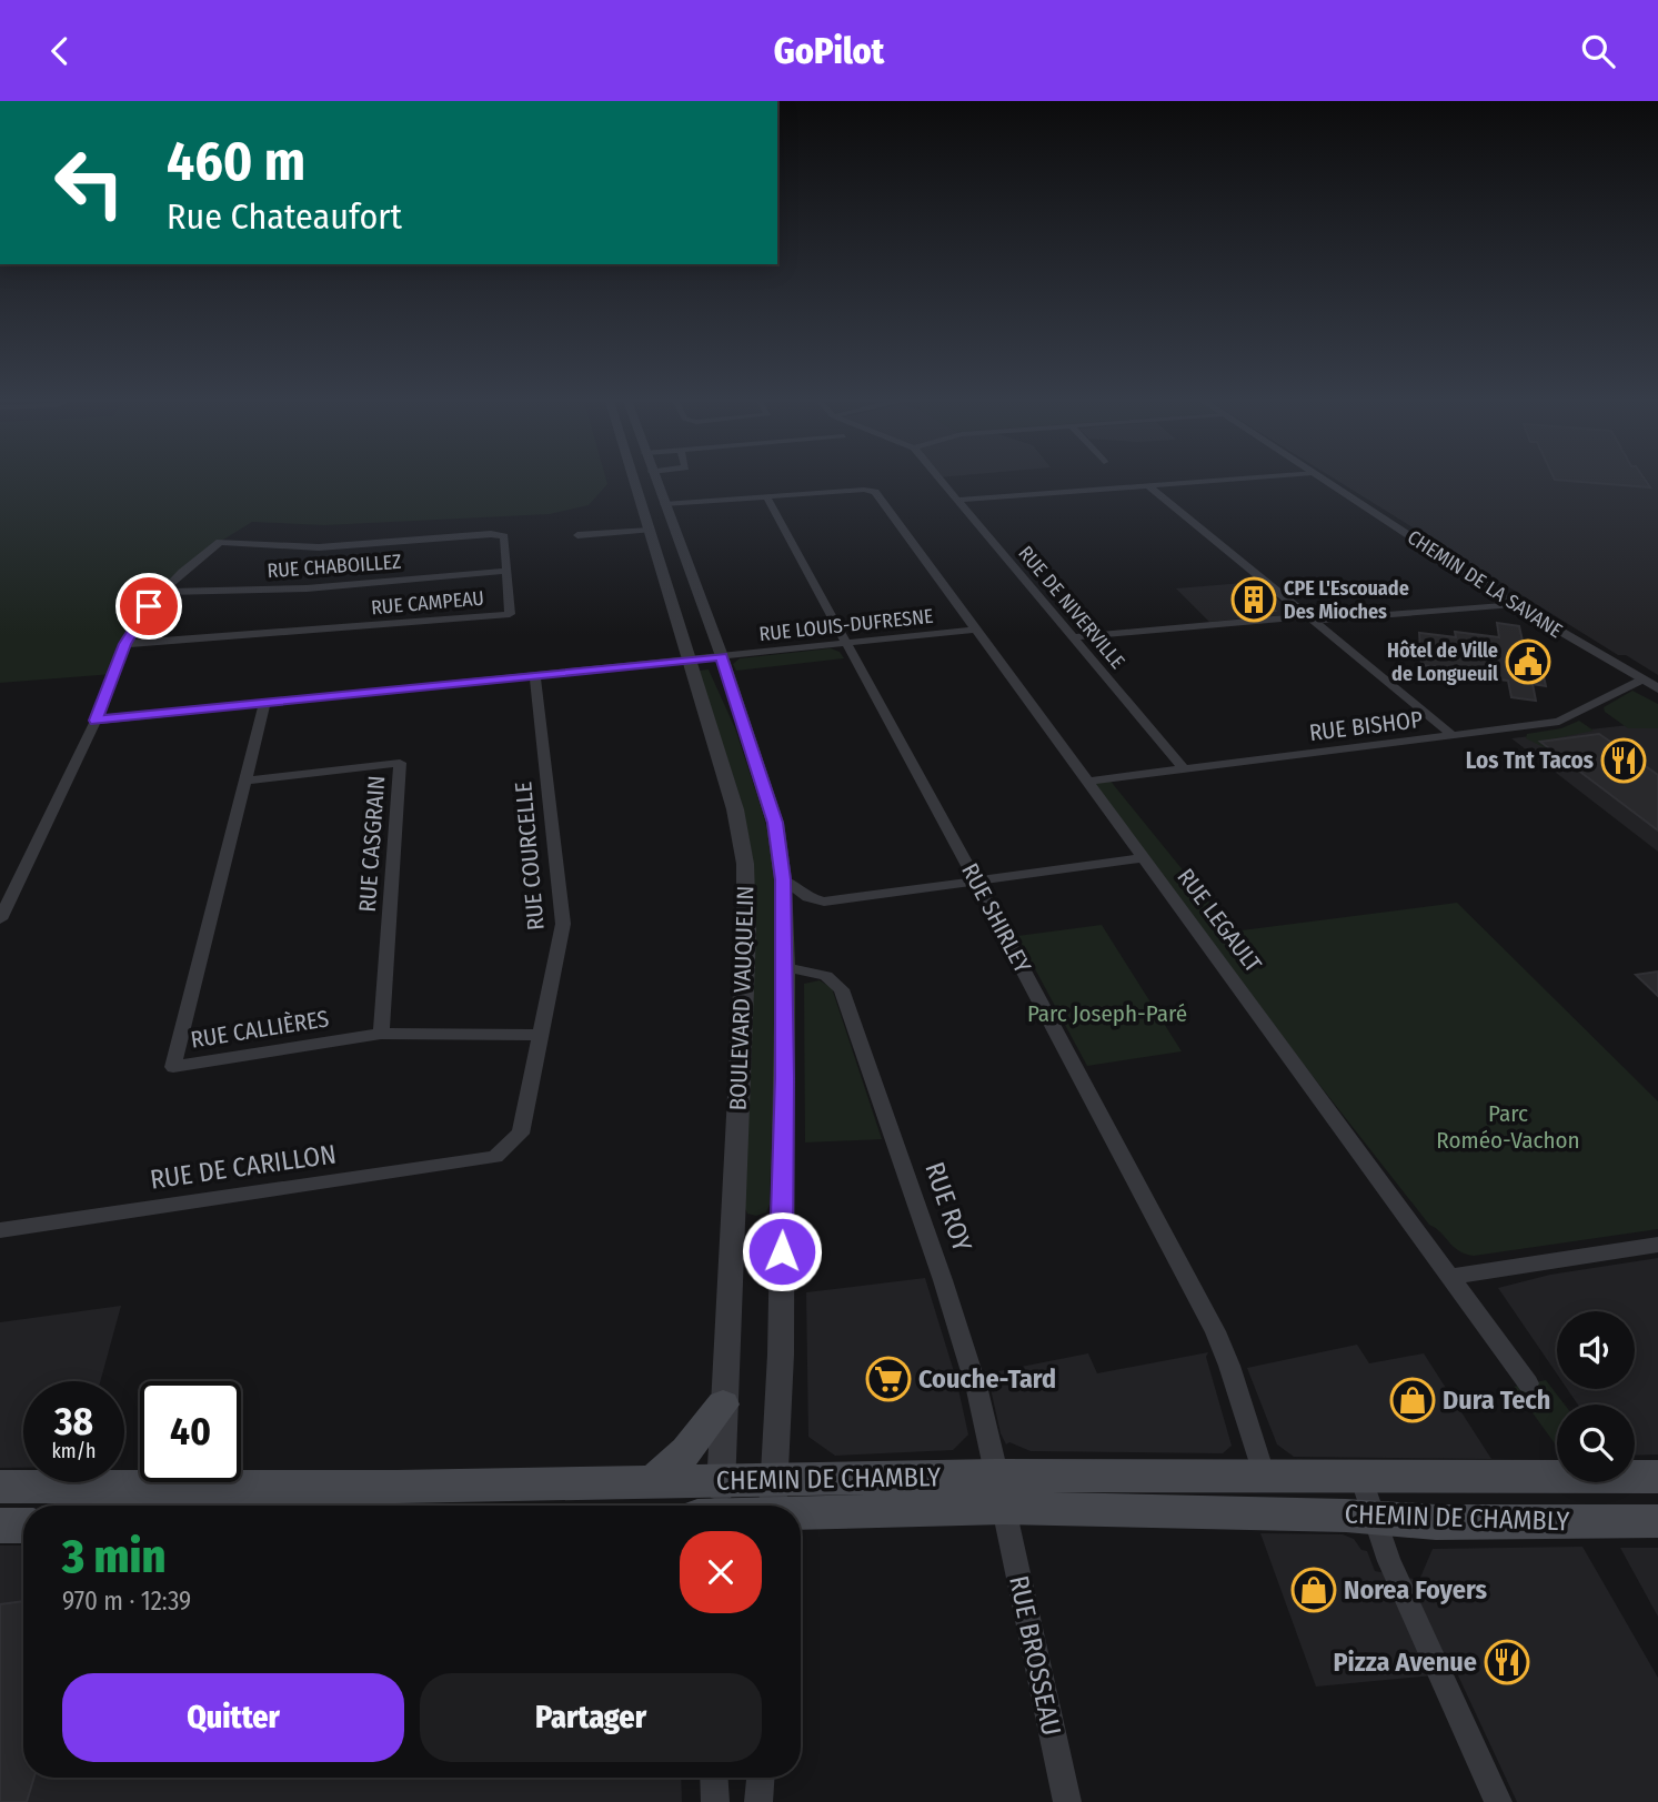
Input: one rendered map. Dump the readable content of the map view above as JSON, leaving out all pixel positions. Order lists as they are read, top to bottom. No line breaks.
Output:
{"streets":{"main road":["CHEMIN DE CHAMBLY"],"street":["RUE CHABOILLEZ","CHEMIN DE LA SAVANE","RUE CAMPEAU","RUE DE NIVERVILLE","RUE LOUIS-DUFRESNE","RUE BISHOP","RUE CASGRAIN","RUE COURCELLE","RUE SHIRLEY","RUE LEGAULT","BOULEVARD VAUQUELIN","RUE CALLIÈRES","RUE DE CARILLON","RUE ROY","RUE BROSSEAU"]},"crossings":[["RUE CHABOILLEZ","RUE CAMPEAU"],["CHEMIN DE LA SAVANE","RUE BISHOP"],["RUE DE NIVERVILLE","RUE BISHOP"],["RUE LOUIS-DUFRESNE","RUE COURCELLE"],["RUE LOUIS-DUFRESNE","RUE SHIRLEY"],["RUE LOUIS-DUFRESNE","RUE LEGAULT"],["RUE LOUIS-DUFRESNE","BOULEVARD VAUQUELIN"],["RUE LOUIS-DUFRESNE","RUE CALLIÈRES"],["RUE BISHOP","RUE LEGAULT"],["RUE CASGRAIN","RUE CALLIÈRES"],["RUE COURCELLE","RUE CALLIÈRES"],["RUE COURCELLE","RUE DE CARILLON"],["RUE SHIRLEY","RUE LEGAULT"],["RUE SHIRLEY","CHEMIN DE CHAMBLY"],["BOULEVARD VAUQUELIN","RUE ROY"],["BOULEVARD VAUQUELIN","CHEMIN DE CHAMBLY"],["RUE ROY","CHEMIN DE CHAMBLY"],["RUE ROY","RUE BROSSEAU"],["CHEMIN DE CHAMBLY","RUE BROSSEAU"]],"parks":["Parc Joseph-Paré","Parc Roméo-Vachon"],"places":{"building":["CPE L'Escouade Des Mioches"],"public building":["Hôtel de Ville de Longueuil"],"restaurant":["Los Tnt Tacos","Pizza Avenue"],"supermarket":["Couche-Tard"],"shop":["Dura Tech","Norea Foyers"]},"page":{"header":"GoPilot","turn":["460 m","Rue Chateaufort"],"speed":"38 km/h","limit":"40","heading":["3 min","970 m · 12:39"],"buttons":["Quitter","Partager"]}}
